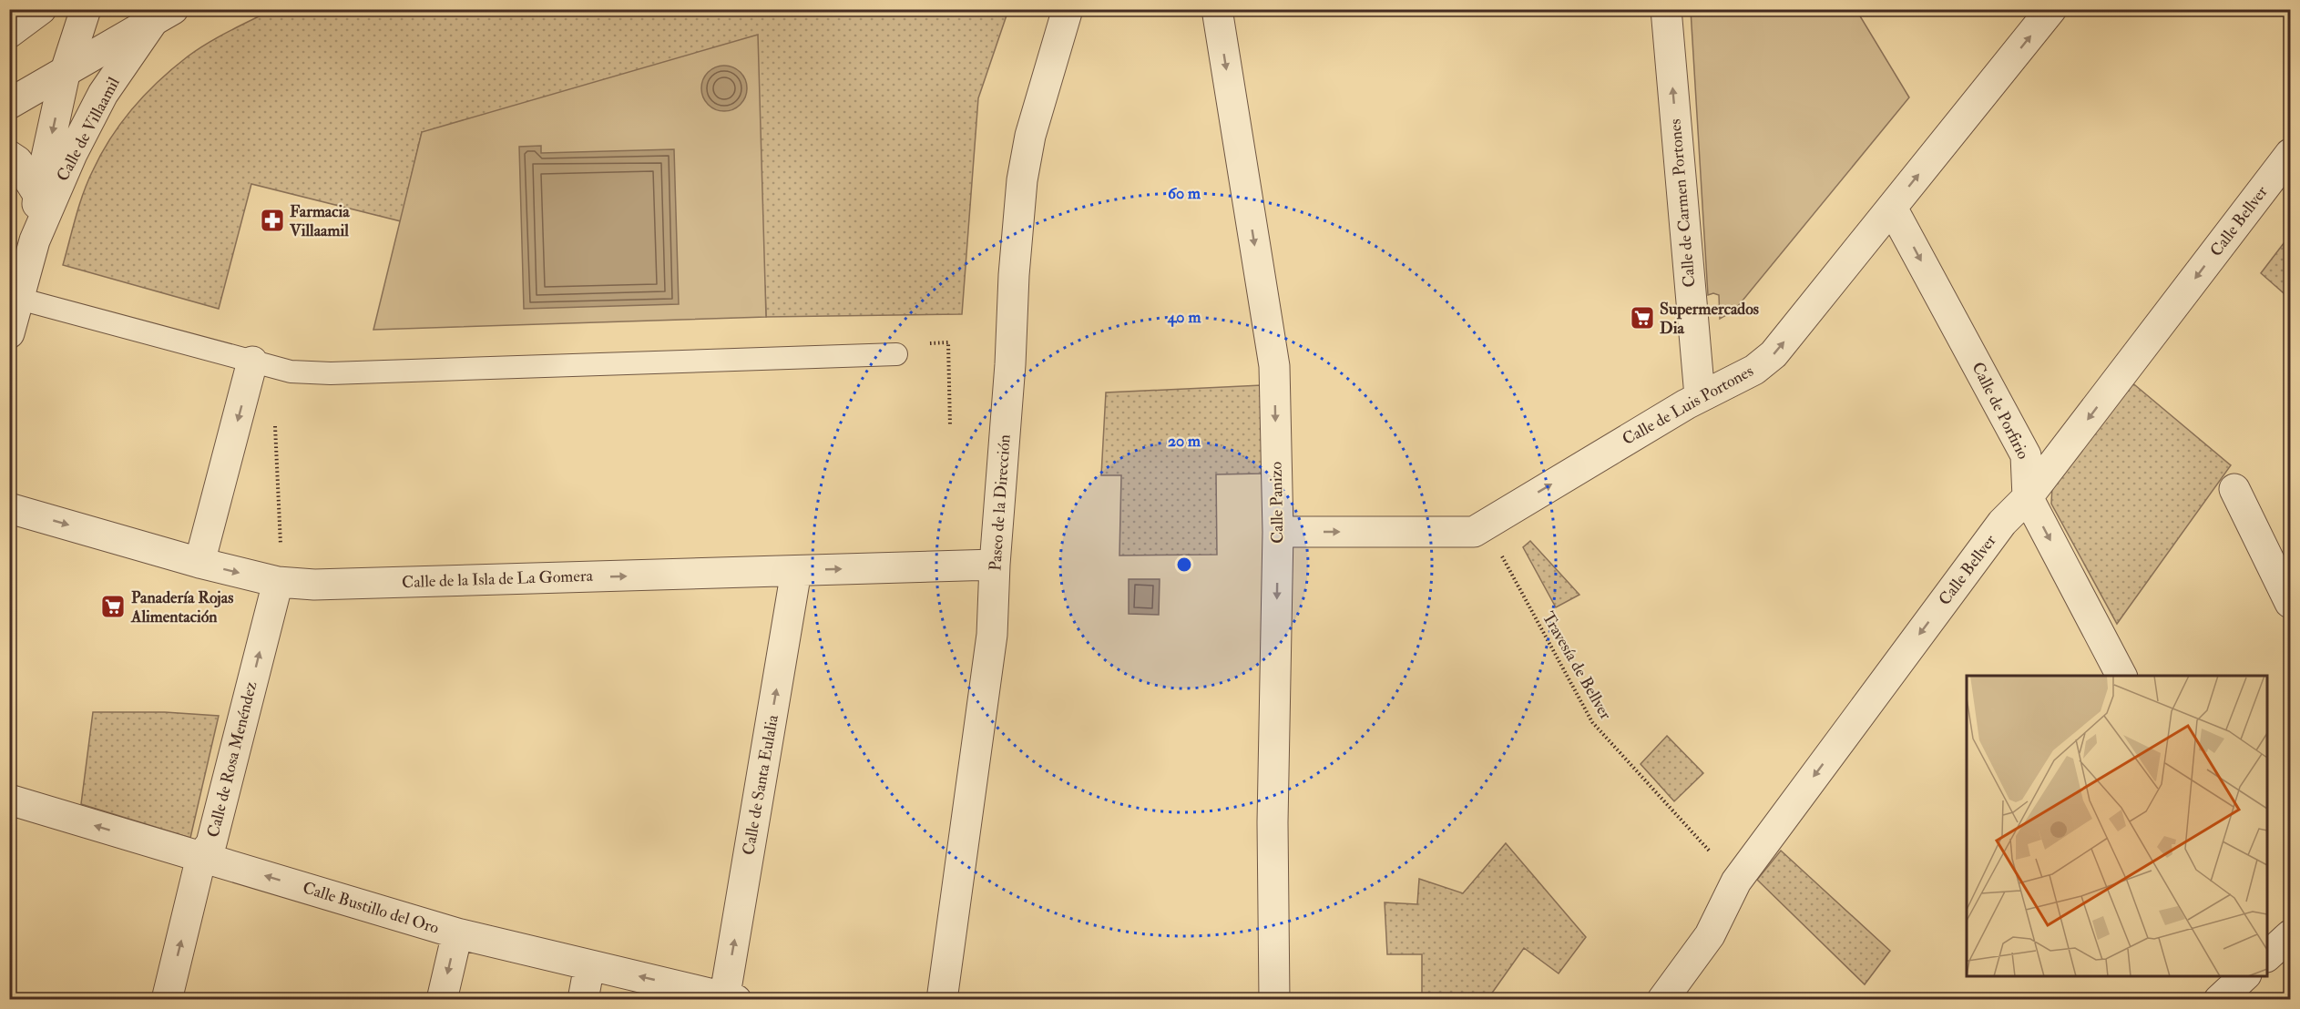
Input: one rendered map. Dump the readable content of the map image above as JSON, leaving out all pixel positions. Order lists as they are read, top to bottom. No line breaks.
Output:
{"streets":{"street":["Calle de Villaamil","Calle de Carmen Portones","Calle Bellver","Calle de Luis Portones","Calle de Porfirio","Paseo de la Dirección","Calle Panizo","Calle de la Isla de La Gomera","Calle de Rosa Menéndez","Calle de Santa Eulalia","Calle Bustillo del Oro"],"path":["Travesía de Bellver"]},"crossings":[["Calle de Carmen Portones","Calle de Luis Portones"],["Calle Bellver","Calle de Porfirio"],["Calle Bellver","Travesía de Bellver"],["Calle de Luis Portones","Calle de Porfirio"],["Calle de Luis Portones","Calle Panizo"],["Calle de Luis Portones","Travesía de Bellver"],["Paseo de la Dirección","Calle de la Isla de La Gomera"],["Calle de la Isla de La Gomera","Calle de Rosa Menéndez"],["Calle de la Isla de La Gomera","Calle de Santa Eulalia"],["Calle de Rosa Menéndez","Calle Bustillo del Oro"],["Calle de Santa Eulalia","Calle Bustillo del Oro"]],"one_way":["Calle de Carmen Portones","Calle Bellver","Calle de Luis Portones","Calle de Porfirio","Calle Panizo","Calle de la Isla de La Gomera","Calle de Rosa Menéndez","Calle de Santa Eulalia","Calle Bustillo del Oro"],"places":{"pharmacy":["Farmacia Villaamil"],"supermarket":["Supermercados Dia","Panadería Rojas Alimentación"]},"rings":["60 m","40 m","20 m"]}
